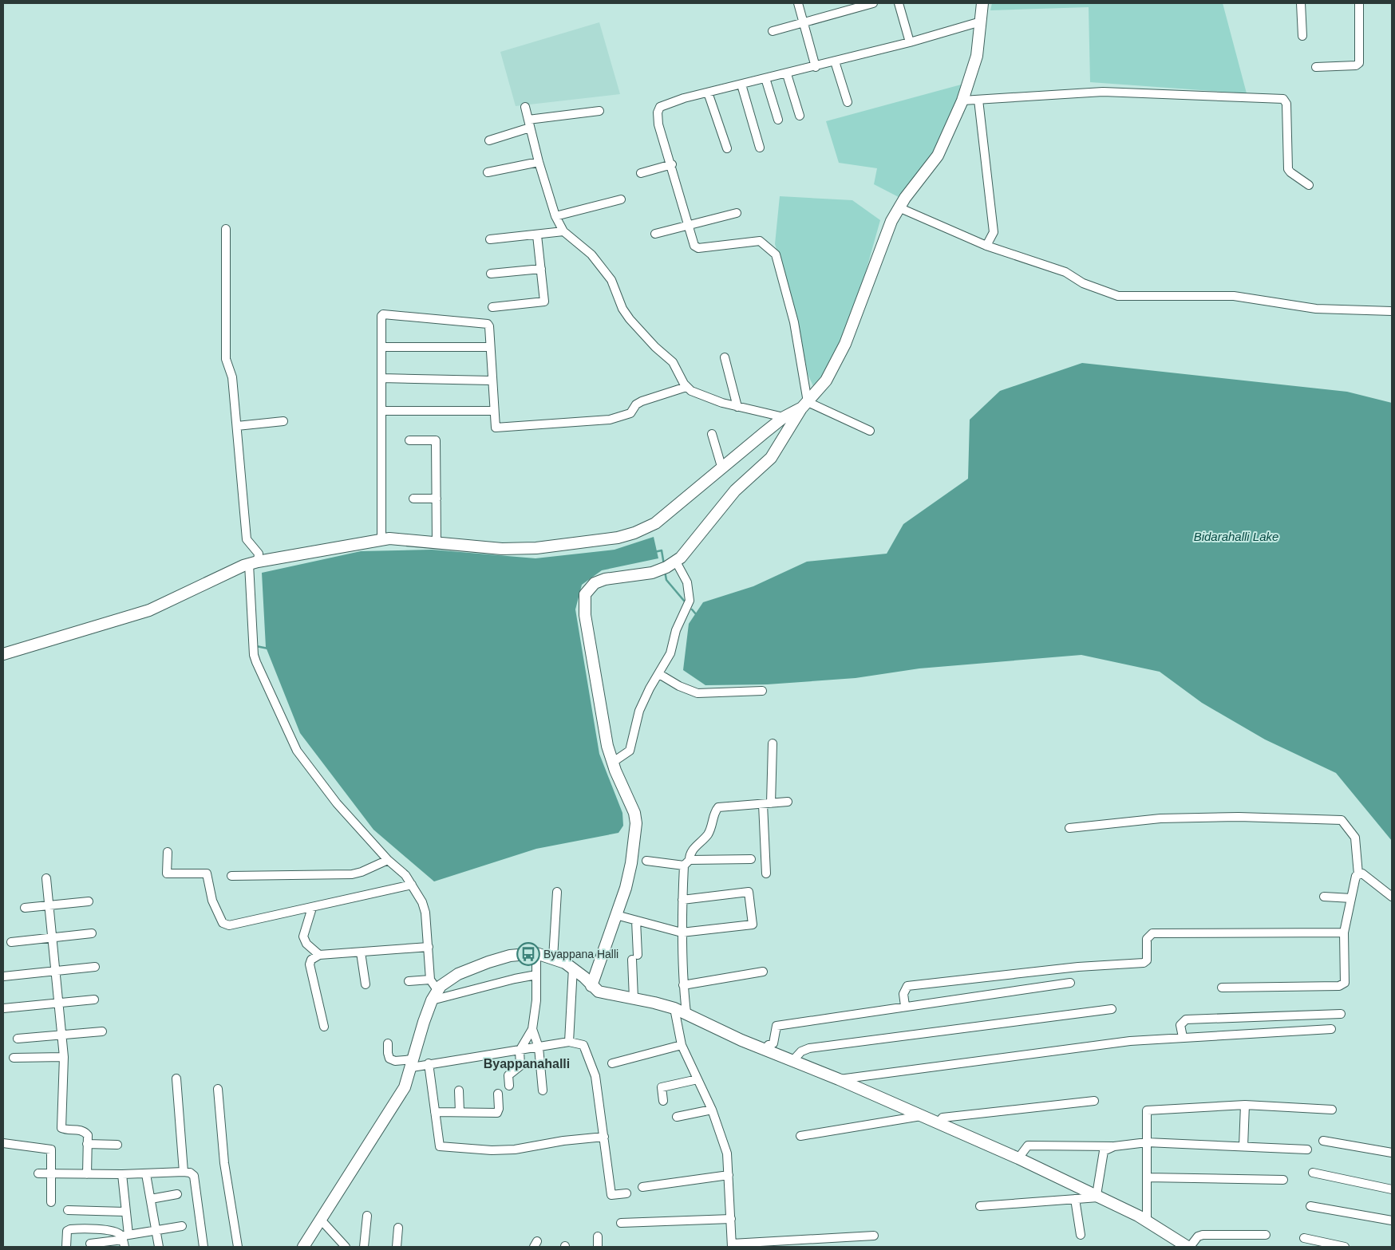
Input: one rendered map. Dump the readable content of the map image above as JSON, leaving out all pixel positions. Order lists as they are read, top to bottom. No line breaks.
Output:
{"districts":["Byappanahalli"],"water":["Bidarahalli Lake"],"places":{"bus stop":["Byappana Halli"]}}
